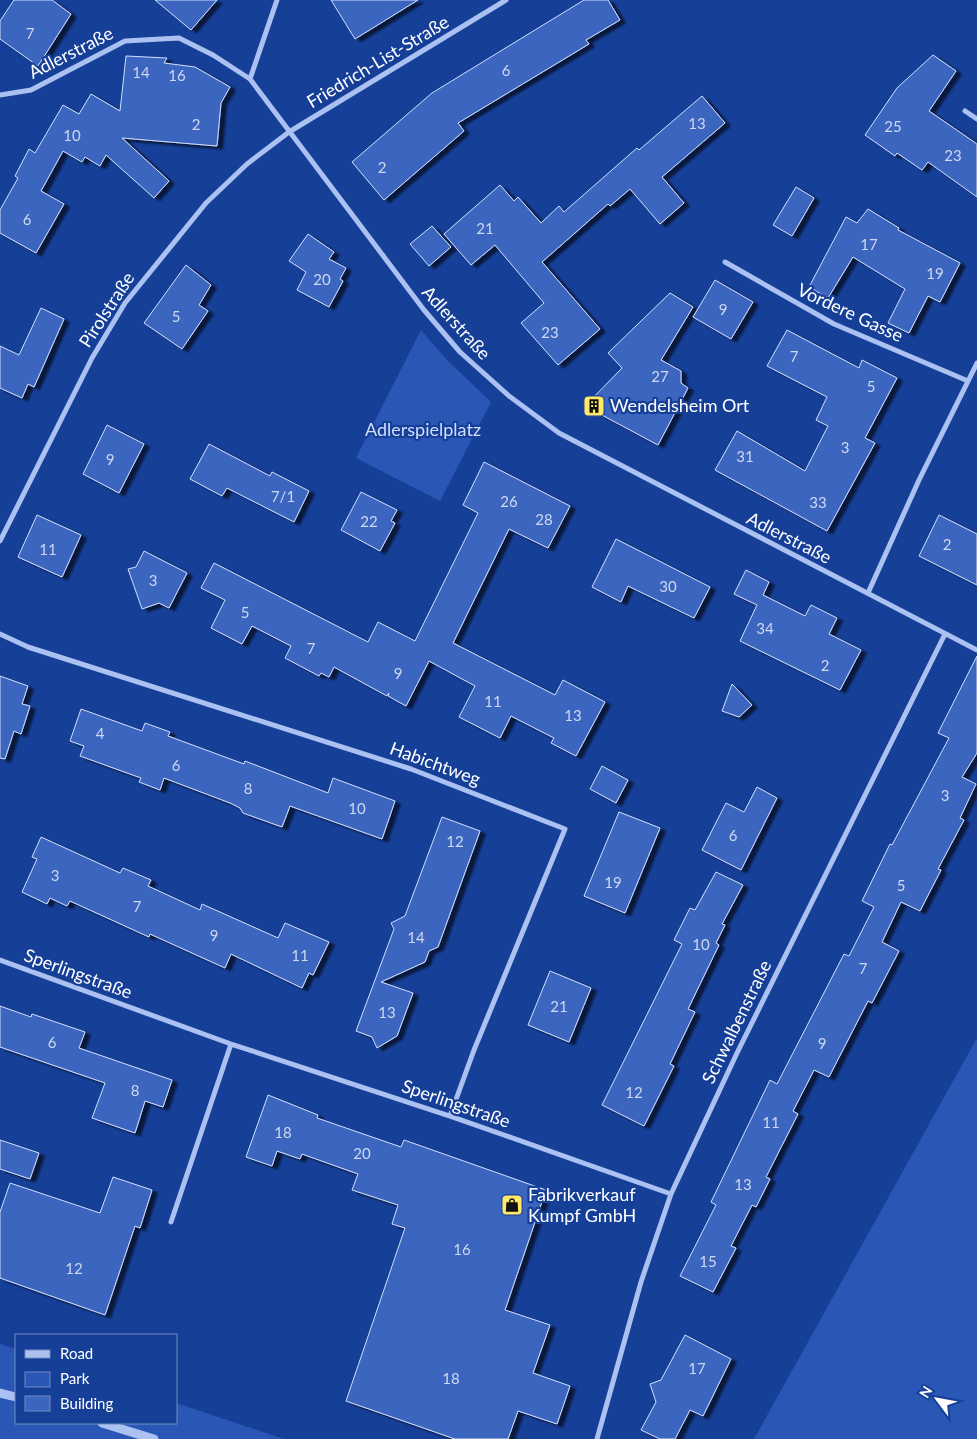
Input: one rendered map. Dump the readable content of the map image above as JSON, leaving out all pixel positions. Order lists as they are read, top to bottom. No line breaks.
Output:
{"streets":{"street":["Adlerstraße","Friedrich-List-Straße","Pirolstraße","Vordere Gasse","Habichtweg","Sperlingstraße","Schwalbenstraße"]},"crossings":[["Adlerstraße","Friedrich-List-Straße"],["Adlerstraße","Pirolstraße"],["Adlerstraße","Schwalbenstraße"],["Friedrich-List-Straße","Pirolstraße"],["Habichtweg","Sperlingstraße"],["Sperlingstraße","Schwalbenstraße"]],"parks":["Adlerspielplatz"],"places":{"building":["Wendelsheim Ort"],"shop":["Fabrikverkauf Kumpf GmbH"]},"house_numbers":["7","6","14","16","13","2","25","10","23","2","6","21","17","19","20","9","5","23","7","27","5","3","31","9","7/1","26","33","28","22","2","11","3","30","5","34","7","2","9","11","13","4","6","8","3","10","6","12","3","19","5","7","9","14","10","11","7","21","13","6","9","8","12","11","18","20","13","16","15","12","17","18"],"legend":["Road","Park","Building"],"north":"top left"}
